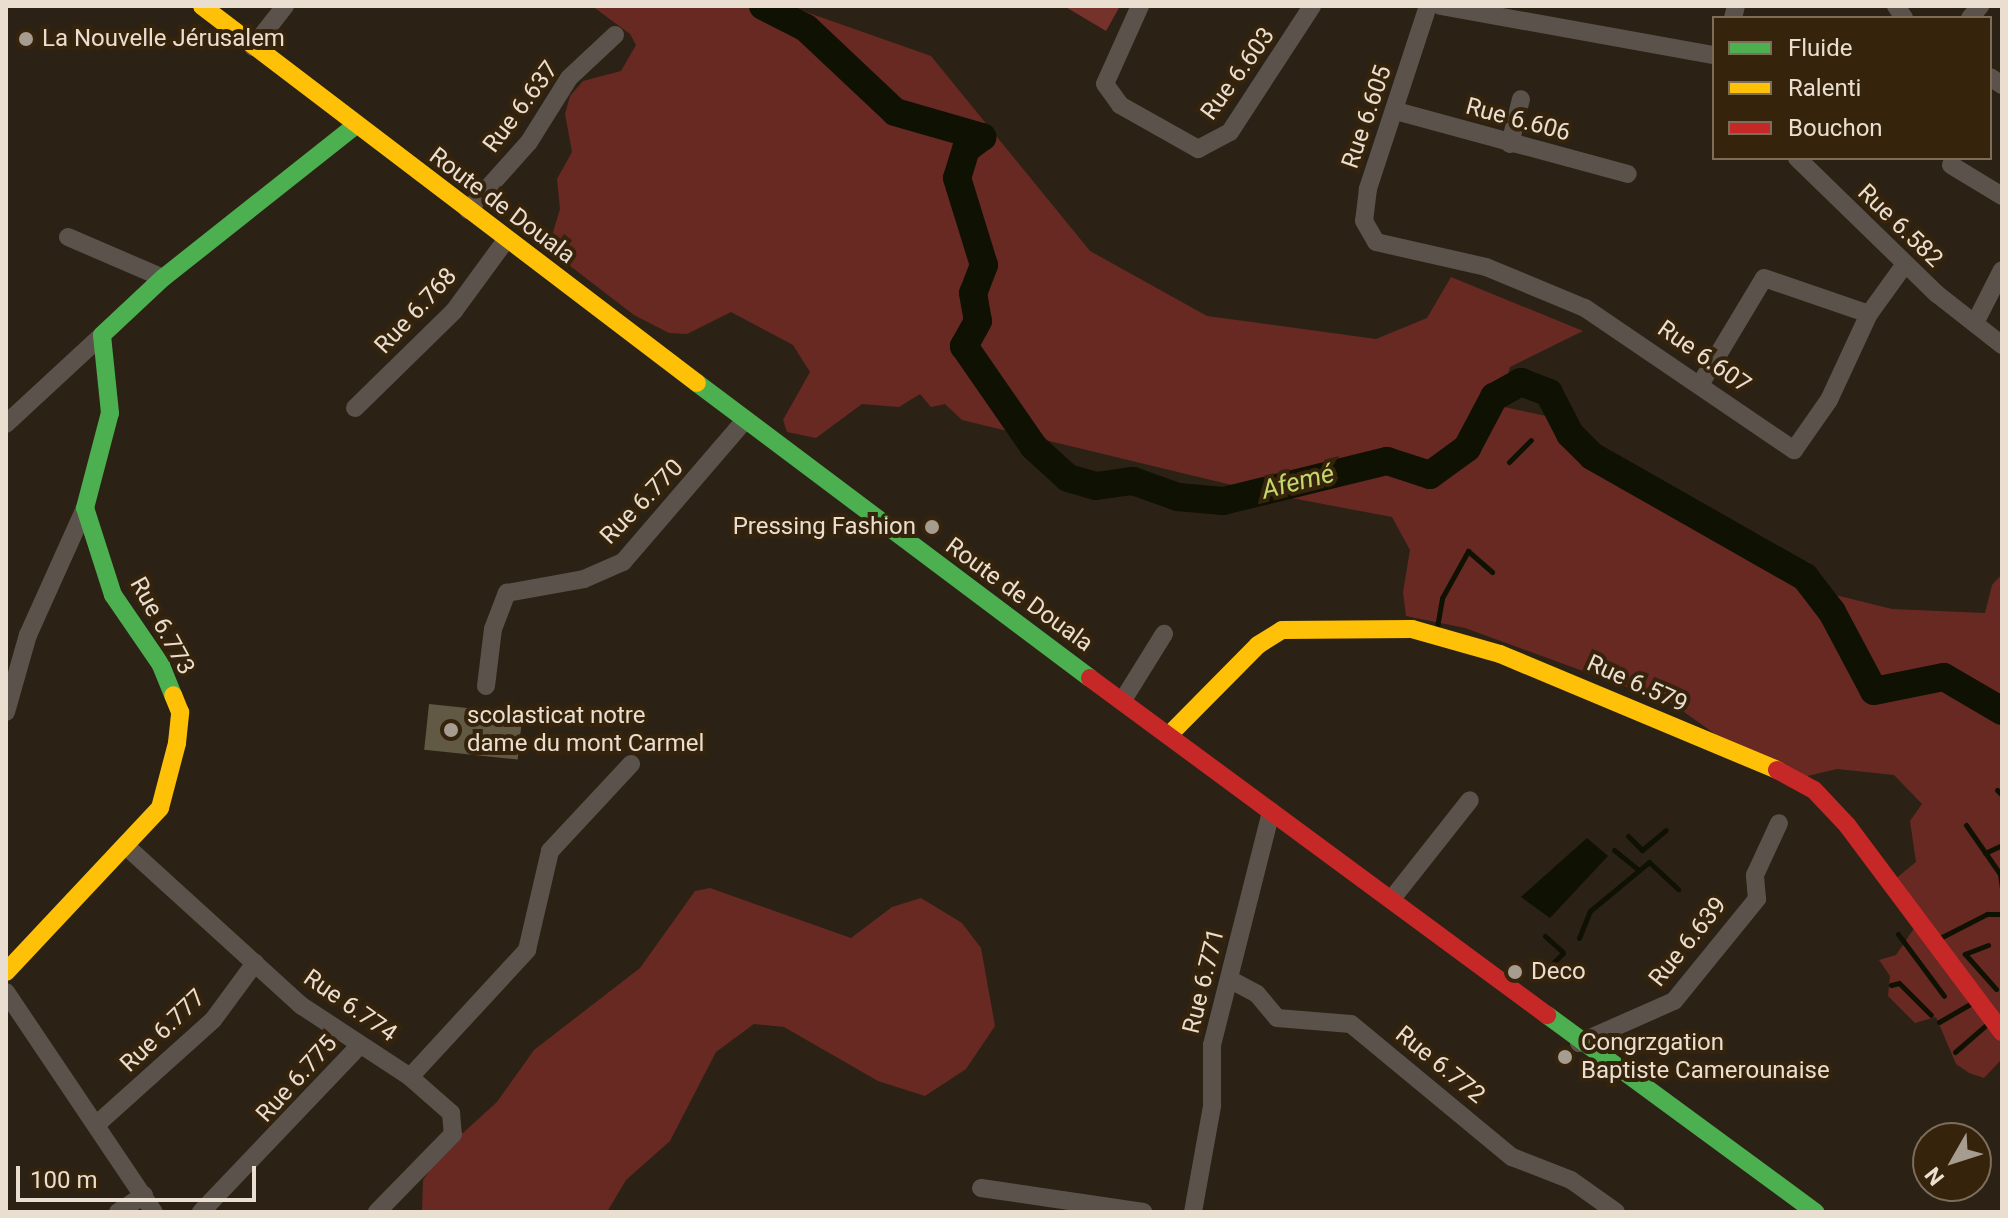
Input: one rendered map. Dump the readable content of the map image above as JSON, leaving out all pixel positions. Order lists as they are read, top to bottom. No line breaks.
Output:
{"streets":{"main road":["Route de Douala","Rue 6.773","Rue 6.579"],"street":["Rue 6.603","Rue 6.637","Rue 6.605","Rue 6.606","Rue 6.582","Rue 6.768","Rue 6.607","Rue 6.770","Rue 6.639","Rue 6.771","Rue 6.774","Rue 6.777","Rue 6.772","Rue 6.775"]},"crossings":[["Rue 6.637","Route de Douala"],["Rue 6.605","Rue 6.606"],["Rue 6.605","Rue 6.607"],["Route de Douala","Rue 6.768"],["Route de Douala","Rue 6.770"],["Route de Douala","Rue 6.579"],["Route de Douala","Rue 6.639"],["Route de Douala","Rue 6.771"],["Rue 6.582","Rue 6.607"],["Rue 6.773","Rue 6.774"],["Rue 6.771","Rue 6.772"],["Rue 6.774","Rue 6.777"],["Rue 6.774","Rue 6.775"]],"water":["Afemé"],"places":["La Nouvelle Jérusalem","Pressing Fashion","scolasticat notre dame du mont Carmel","Deco","Congrzgation Baptiste Camerounaise"],"legend":["Fluide","Ralenti","Bouchon"],"scale_bar":"100 m","north":"bottom left"}
